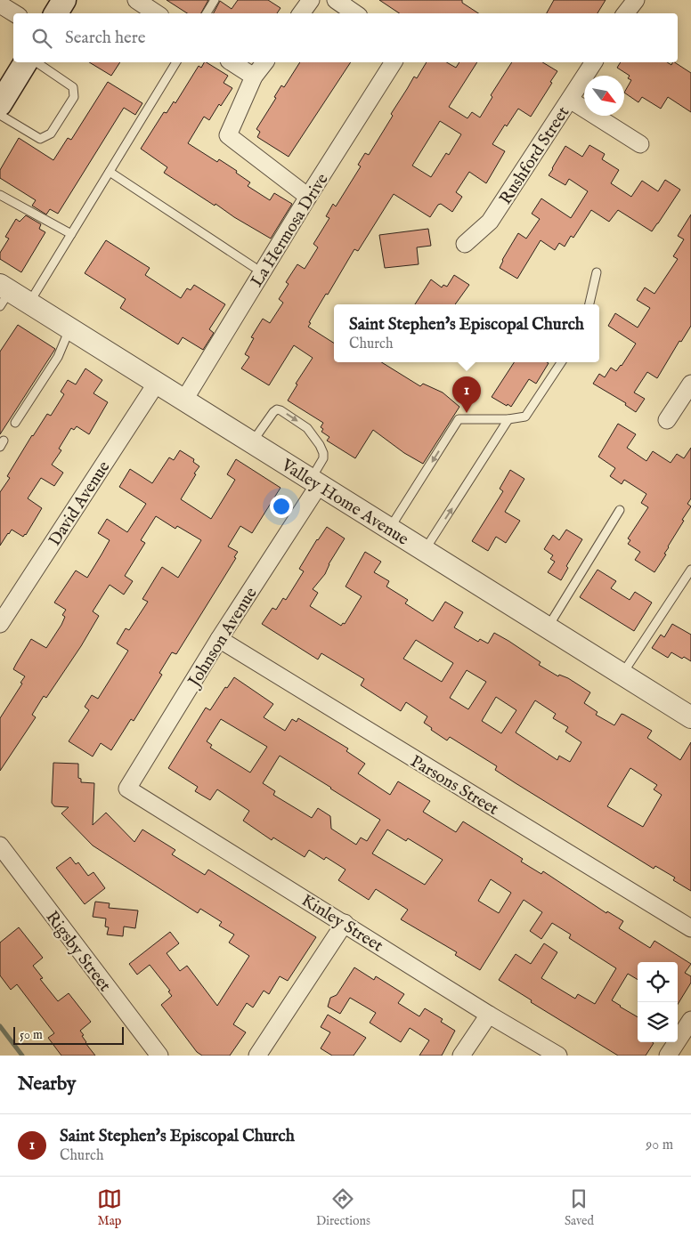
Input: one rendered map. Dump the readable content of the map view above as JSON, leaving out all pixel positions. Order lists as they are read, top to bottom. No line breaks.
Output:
{"streets":{"street":["Rushford Street","La Hermosa Drive","Valley Home Avenue","David Avenue","Johnson Avenue","Parsons Street","Kinley Street","Rigsby Street"]},"crossings":[["La Hermosa Drive","Valley Home Avenue"],["Valley Home Avenue","David Avenue"],["Valley Home Avenue","Johnson Avenue"],["Johnson Avenue","Parsons Street"],["Johnson Avenue","Kinley Street"]],"scale_bar":"50 m","north":"bottom right","page":{"search":"Search here","popup":["Saint Stephen's Episcopal Church","Church"],"pins":"1","scale":"50 m","heading":"Nearby","list":[{"mark":"1","name":"Saint Stephen's Episcopal Church","note":"Church","value":"90 m"}],"nav":["Map","Directions","Saved"]}}
